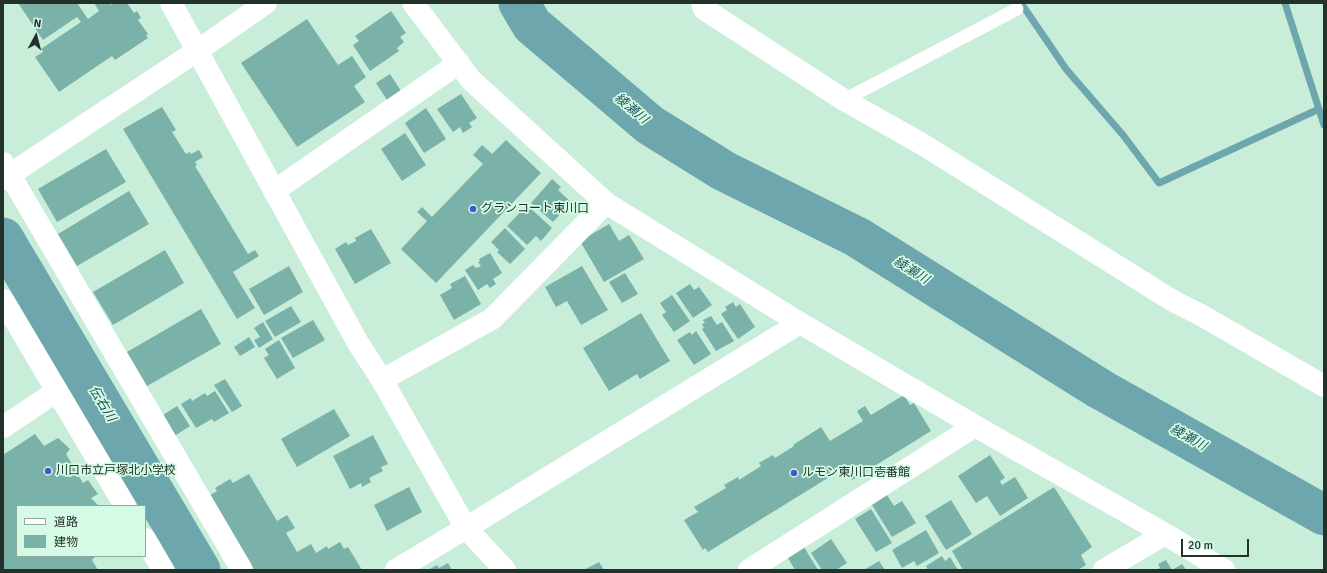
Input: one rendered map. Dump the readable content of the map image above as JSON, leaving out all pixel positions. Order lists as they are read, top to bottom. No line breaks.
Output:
{"water":["綾瀬川","伝右川"],"places":["グランコート東川口","川口市立戸塚北小学校","ルモン東川口壱番館"],"legend":["道路","建物"],"scale_bar":"20 m","north":"top"}
